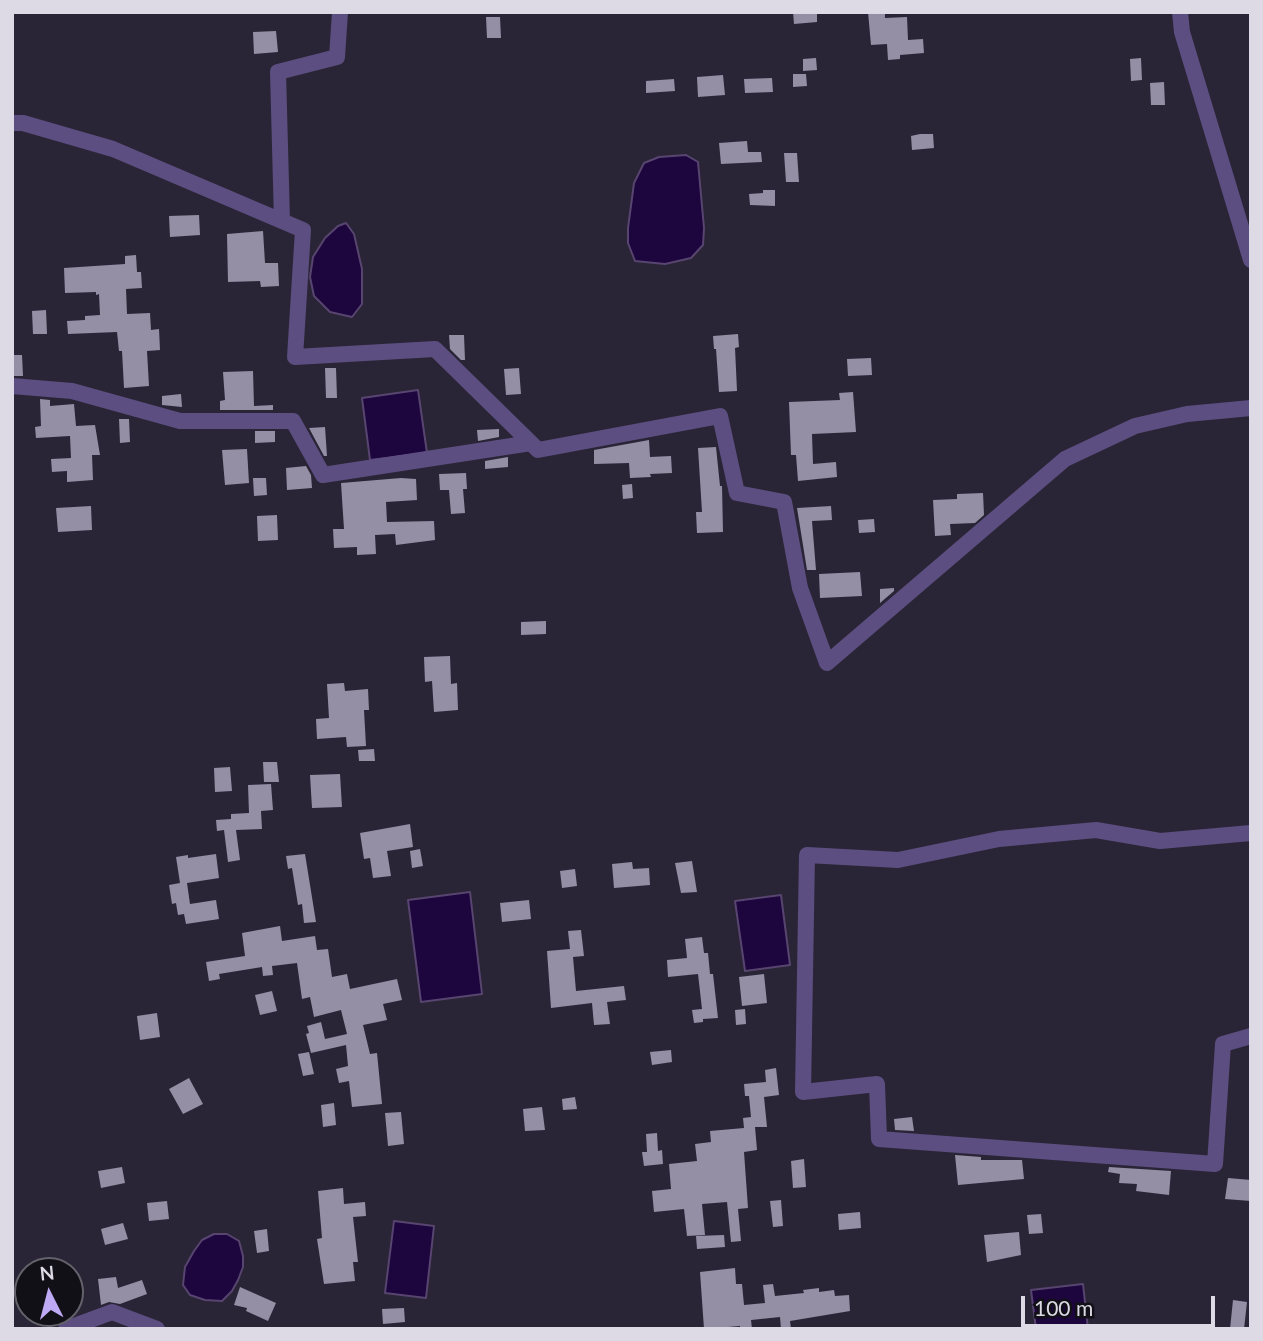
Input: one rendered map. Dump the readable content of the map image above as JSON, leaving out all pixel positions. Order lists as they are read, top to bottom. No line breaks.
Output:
{"scale_bar":"100 m","north":"top"}
